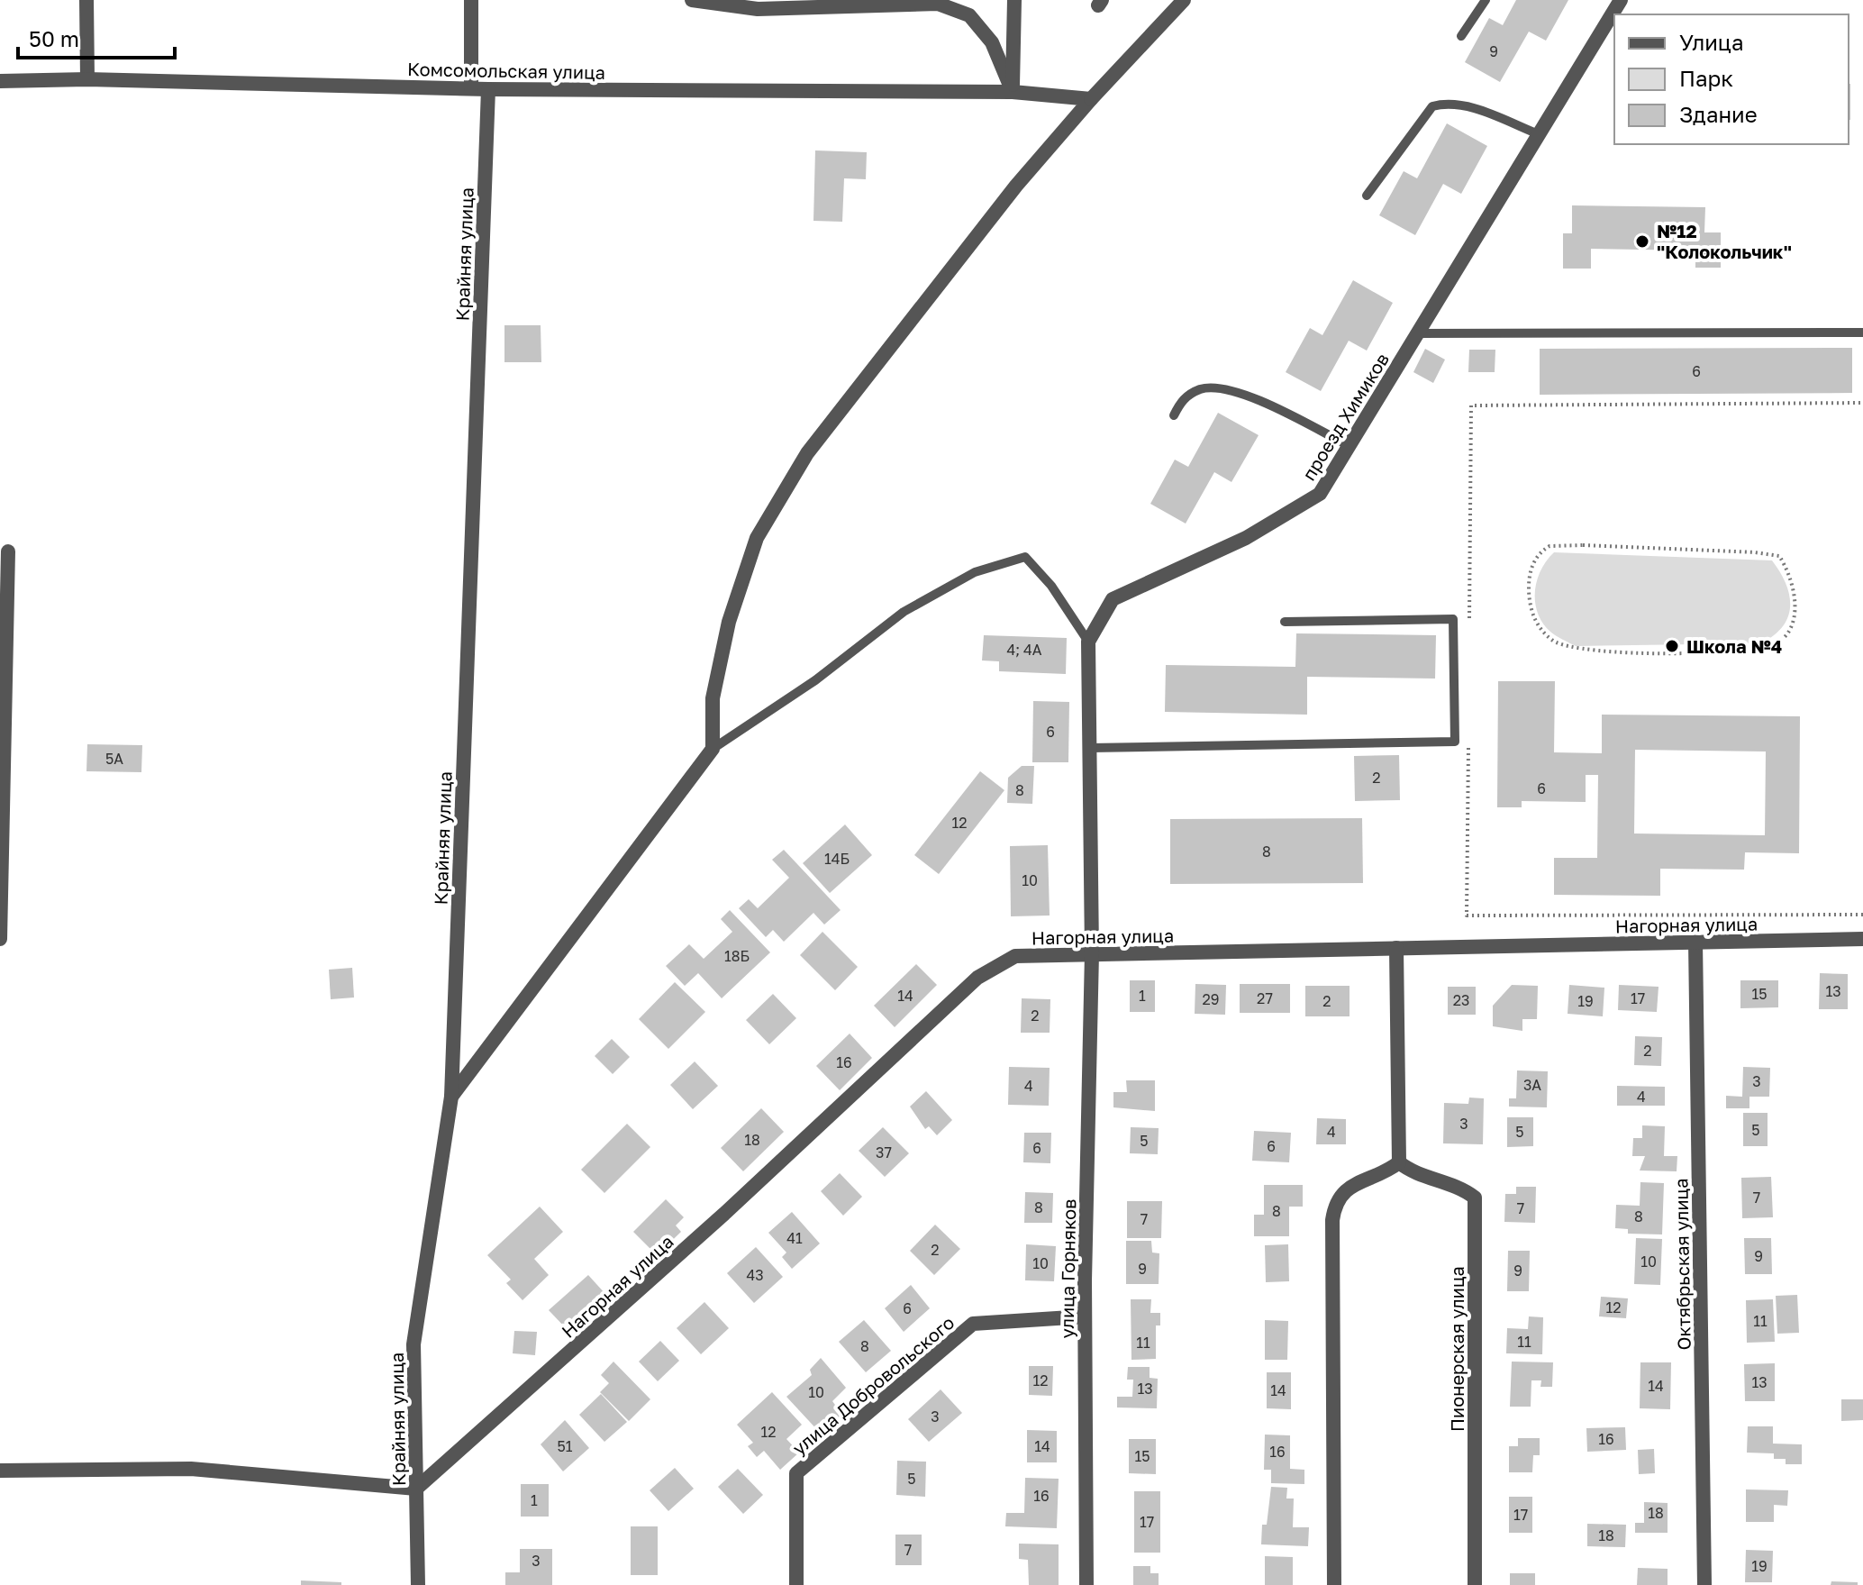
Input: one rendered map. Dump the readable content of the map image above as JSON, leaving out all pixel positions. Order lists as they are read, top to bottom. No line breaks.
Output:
{"streets":{"street":["Комсомольская улица","Крайняя улица","проезд Химиков","Нагорная улица","Октябрьская улица","улица Горняков","Пионерская улица","улица Добровольского"]},"crossings":[["Комсомольская улица","Крайняя улица"],["Крайняя улица","Нагорная улица"],["Нагорная улица","Октябрьская улица"],["Нагорная улица","улица Горняков"],["улица Горняков","улица Добровольского"]],"places":["№12 \"Колокольчик\"","Школа №4"],"house_numbers":["9","6","4; 4А","6","5А","2","6","8","12","8","14Б","10","18Б","13","15","14","1","27","17","29","23","2","19","2","2","16","3","3А","4","4","3","5","4","5","18","5","6","6","37","7","8","7","8","8","7","41","2","9","10","10","9","9","43","12","6","11","11","11","8","12","13","14","13","14","10","3","12","16","51","14","16","15","5","16","1","18","17","17","18","7","3","19"],"legend":["Улица","Парк","Здание"],"scale_bar":"50 m"}
